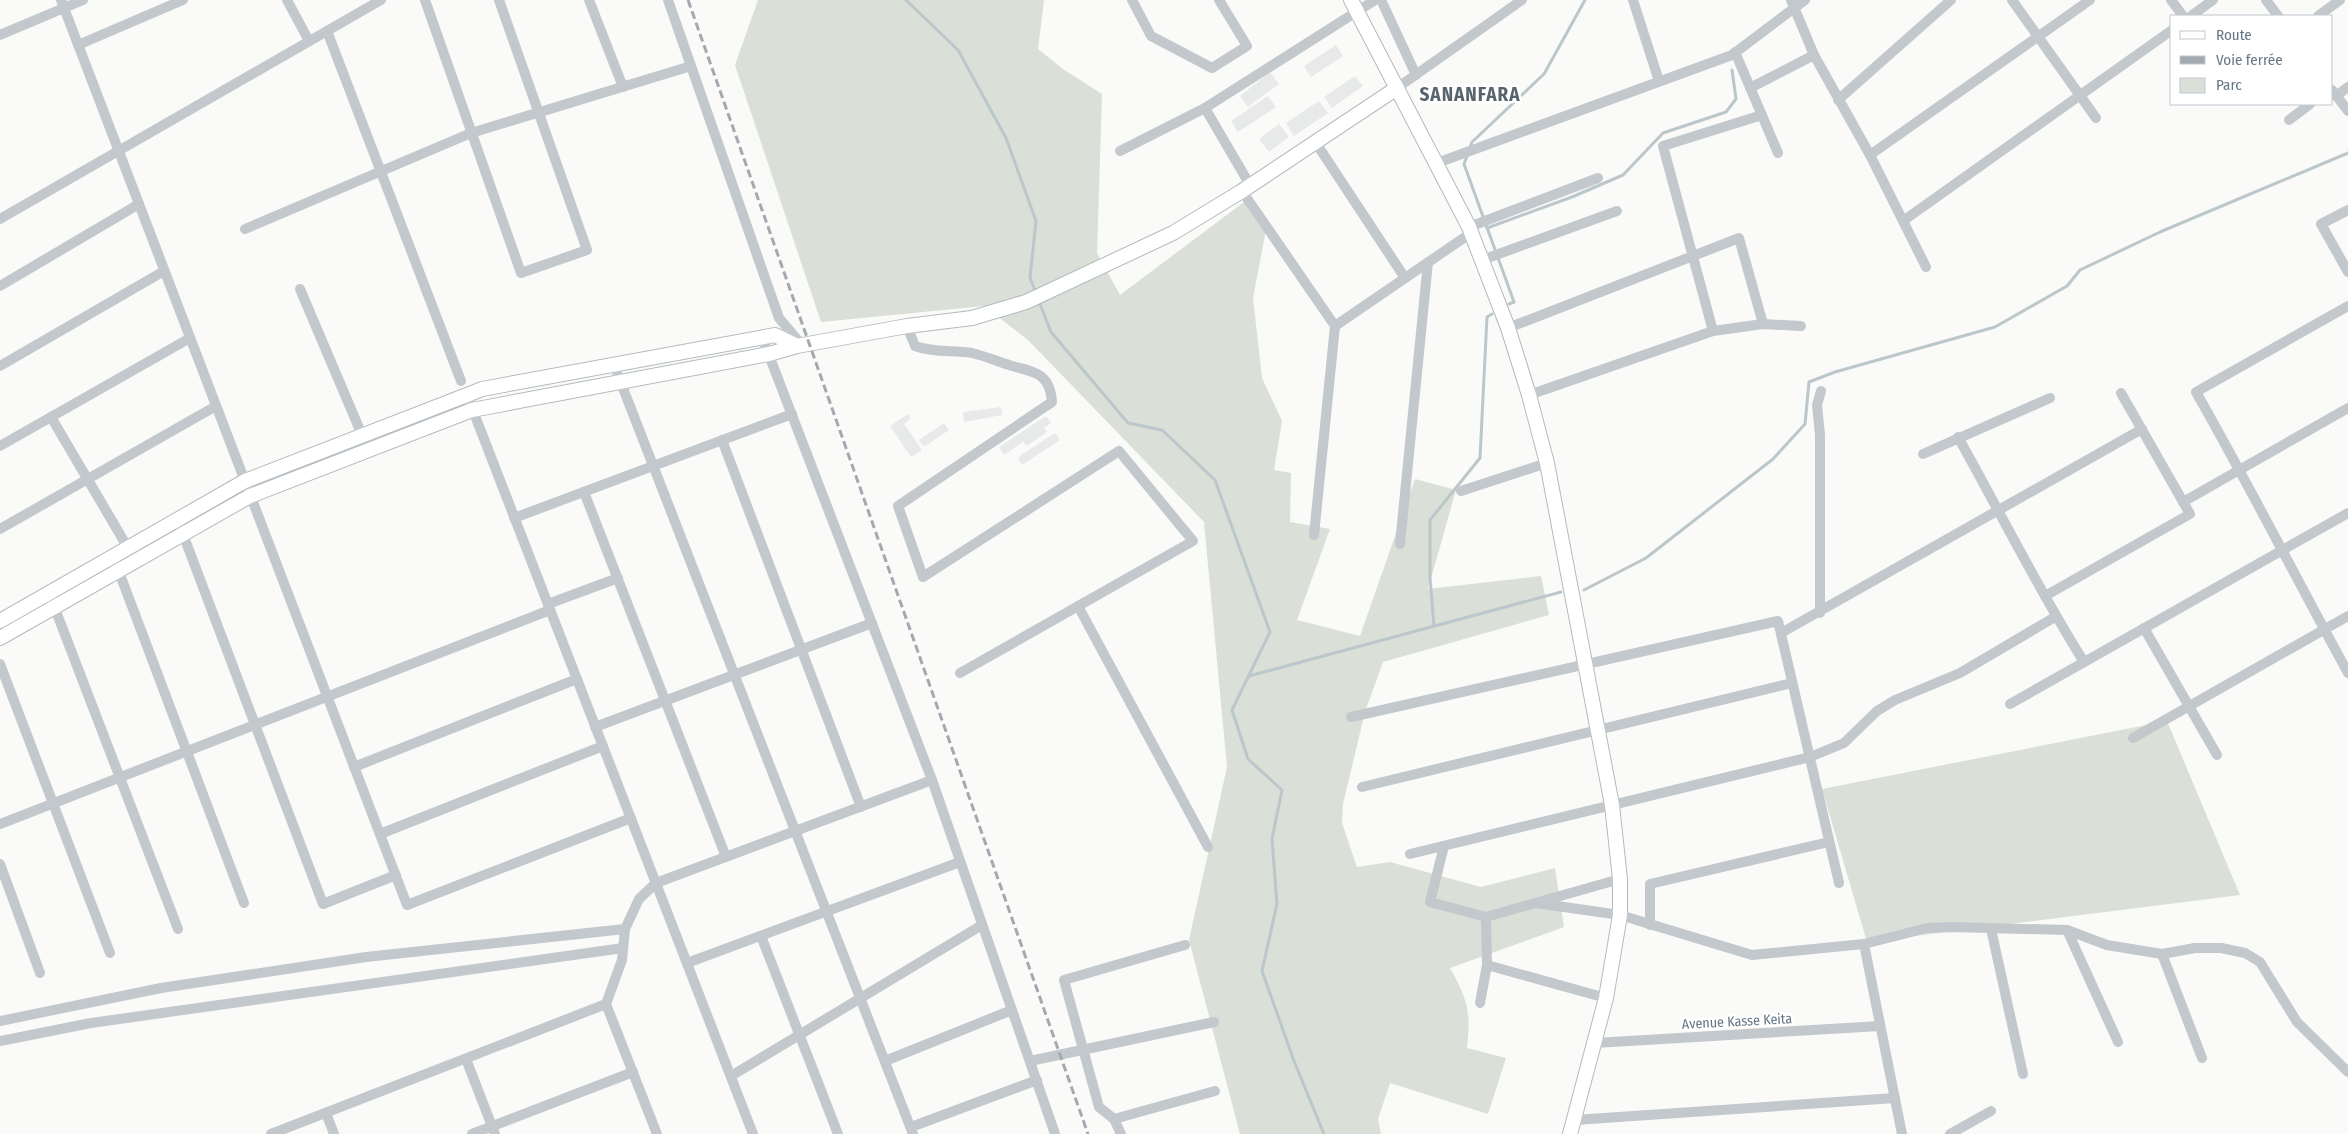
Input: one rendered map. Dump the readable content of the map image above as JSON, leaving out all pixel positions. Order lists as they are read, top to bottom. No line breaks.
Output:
{"streets":{"street":["Avenue Kasse Keita"]},"districts":["SANANFARA"],"legend":["Route","Voie ferrée","Parc"]}
